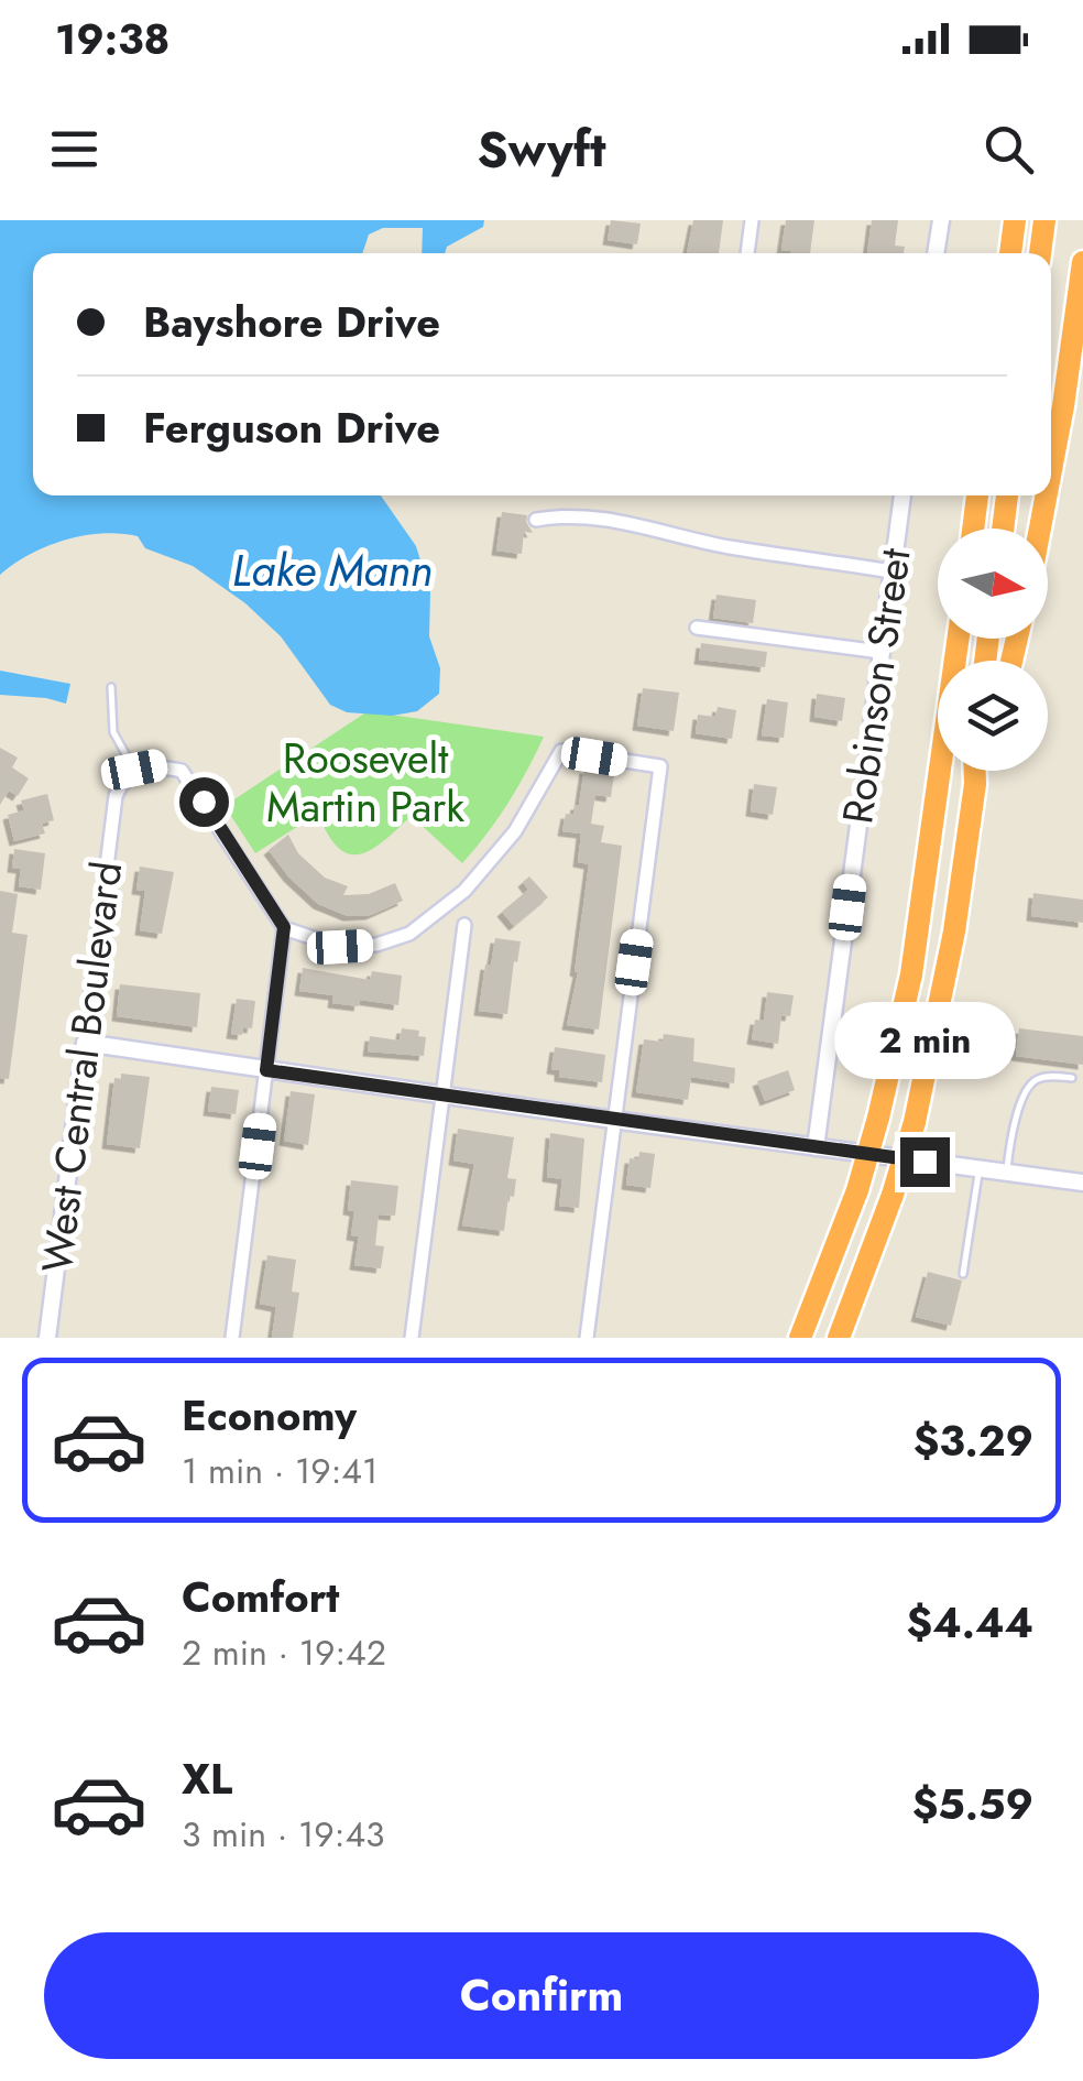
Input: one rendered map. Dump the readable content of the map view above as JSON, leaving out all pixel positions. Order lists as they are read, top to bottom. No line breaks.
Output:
{"streets":{"street":["Robinson Street","West Central Boulevard"]},"water":["Lake Mann"],"parks":["Roosevelt Martin Park"],"north":"right","page":{"status":"19:38","header":"Swyft","banner":["Bayshore Drive","Ferguson Drive"],"bubble":"2 min","list":[{"name":"Economy","note":"1 min · 19:41","value":"$3.29"},{"name":"Comfort","note":"2 min · 19:42","value":"$4.44"},{"name":"XL","note":"3 min · 19:43","value":"$5.59"}],"buttons":"Confirm"}}
